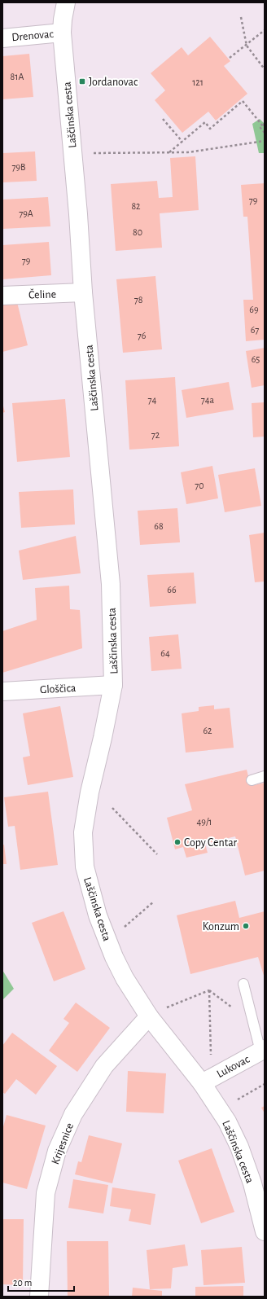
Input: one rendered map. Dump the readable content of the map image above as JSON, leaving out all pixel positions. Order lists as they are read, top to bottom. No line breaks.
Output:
{"streets":{"main road":["Drenovac","Laščinska cesta","Čeline","Gloščica","Lukovac","Krijesnice"]},"crossings":[["Drenovac","Laščinska cesta"],["Laščinska cesta","Čeline"],["Laščinska cesta","Gloščica"],["Laščinska cesta","Lukovac"],["Laščinska cesta","Krijesnice"]],"places":{"transit":["Jordanovac"],"other":["Copy Centar","Konzum"]},"house_numbers":["81A","121","79B","79","82","79A","80","79","78","69","67","76","65","74","74a","72","70","68","66","64","62","49/1"],"scale_bar":"20 m"}
